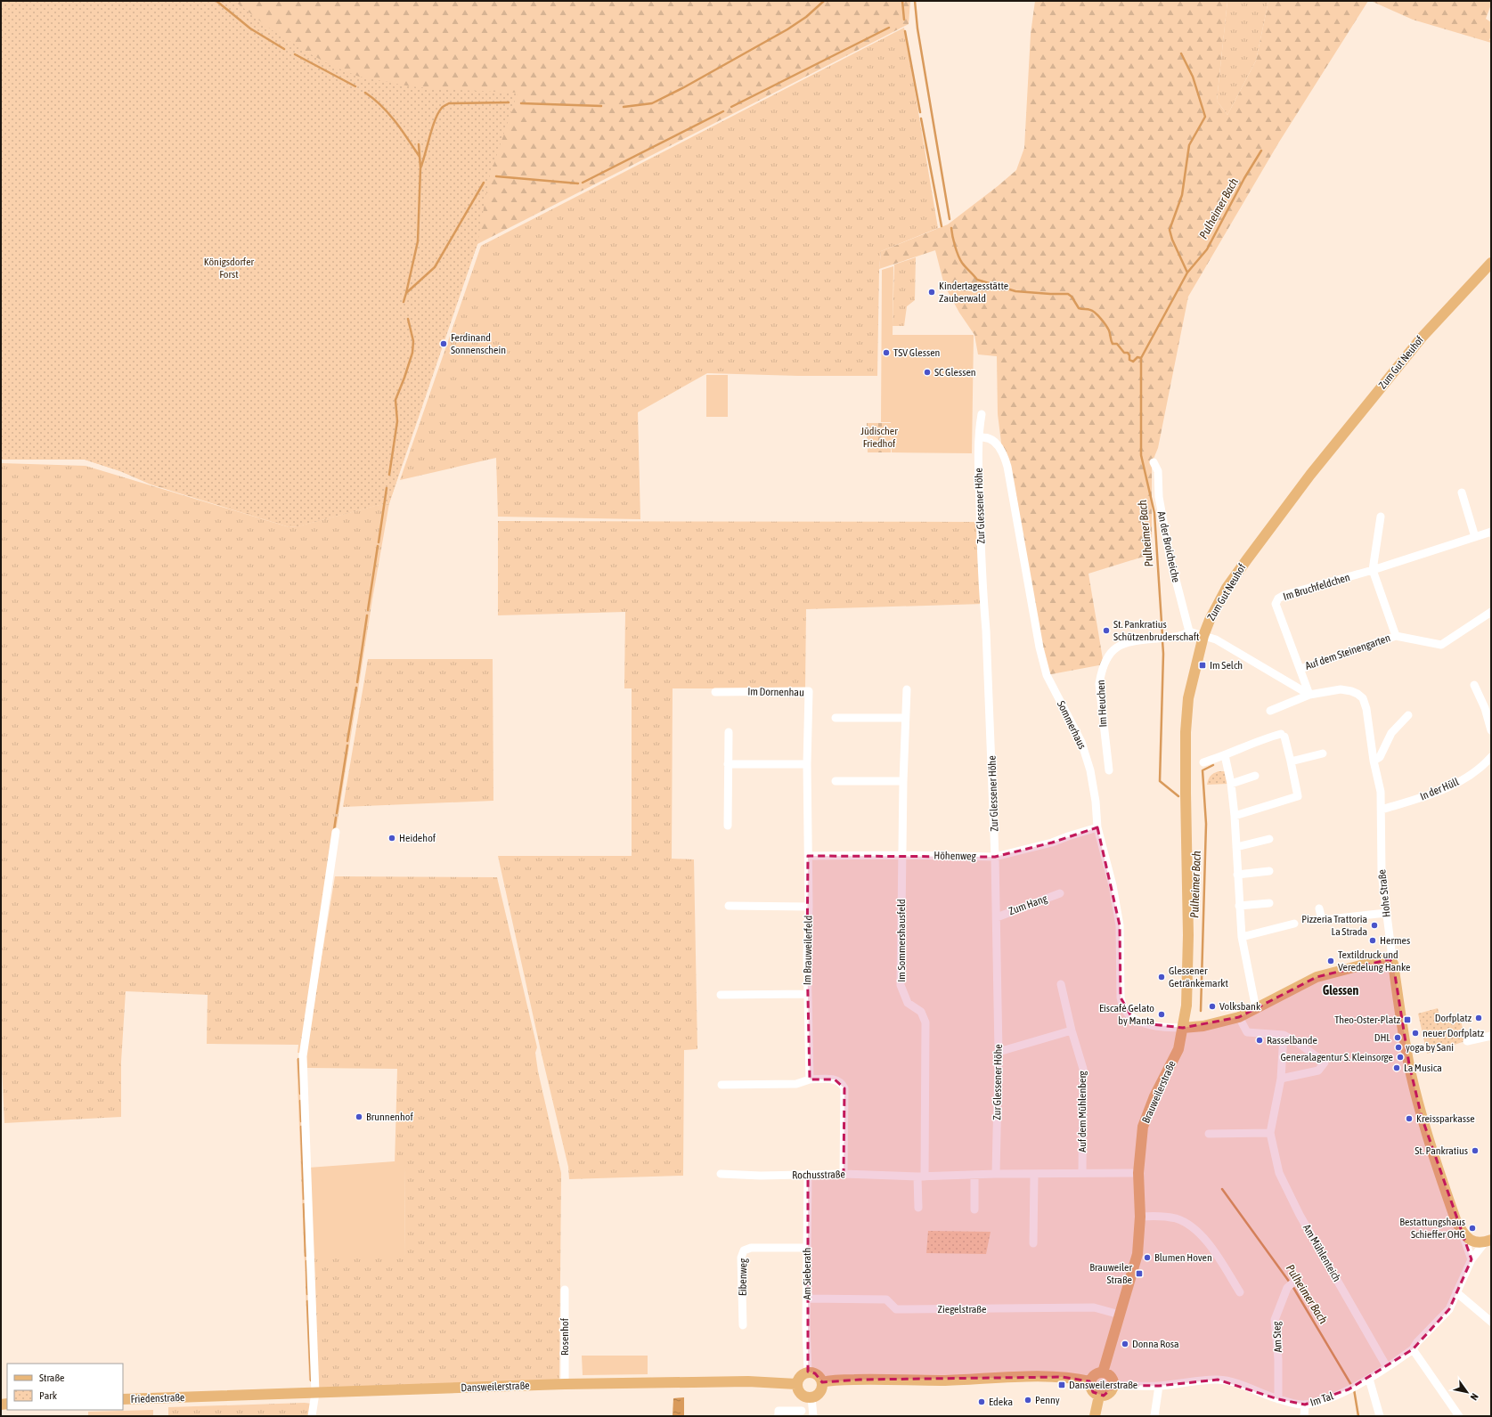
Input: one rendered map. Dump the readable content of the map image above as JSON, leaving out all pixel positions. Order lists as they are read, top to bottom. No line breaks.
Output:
{"streets":{"main road":["Zum Gut Neuhof","Hohe Straße","Brauweilerstraße","Dansweilerstraße","Friedenstraße"],"street":["Zur Glessener Höhe","An der Broicheiche","Im Bruchfeldchen","Auf dem Steinengarten","Im Dornenhau","Im Heuchen","Sommerhaus","In der Hüll","Höhenweg","Zum Hang","Im Sommershausfeld","Im Brauweilerfeld","Auf dem Mühlenberg","Rochusstraße","Am Mühlenteich","Am Sieberath","Eibenweg","Ziegelstraße","Rosenhof","Am Steg","Im Tal"]},"crossings":[["Zum Gut Neuhof","Sommerhaus"],["Zum Gut Neuhof","Brauweilerstraße"],["Zur Glessener Höhe","Sommerhaus"],["Zur Glessener Höhe","Höhenweg"],["Zur Glessener Höhe","Zum Hang"],["Zur Glessener Höhe","Rochusstraße"],["An der Broicheiche","Im Heuchen"],["Im Bruchfeldchen","Auf dem Steinengarten"],["Im Dornenhau","Höhenweg"],["Im Dornenhau","Im Brauweilerfeld"],["Sommerhaus","Höhenweg"],["Sommerhaus","Brauweilerstraße"],["In der Hüll","Hohe Straße"],["Höhenweg","Im Sommershausfeld"],["Höhenweg","Im Brauweilerfeld"],["Hohe Straße","Im Tal"],["Im Sommershausfeld","Rochusstraße"],["Brauweilerstraße","Rochusstraße"],["Brauweilerstraße","Ziegelstraße"],["Brauweilerstraße","Im Tal"],["Auf dem Mühlenberg","Rochusstraße"],["Rochusstraße","Am Sieberath"],["Am Mühlenteich","Im Tal"],["Am Sieberath","Eibenweg"],["Am Sieberath","Ziegelstraße"],["Am Sieberath","Dansweilerstraße"],["Rosenhof","Dansweilerstraße"],["Am Steg","Im Tal"],["Dansweilerstraße","Friedenstraße"]],"districts":["Glessen"],"water":["Pulheimer Bach"],"parks":["Königsdorfer Forst","Jüdischer Friedhof"],"places":{"other":["Kindertagesstätte Zauberwald","Ferdinand Sonnenschein","TSV Glessen","SC Glessen","St. Pankratius Schützenbruderschaft","Heidehof","Pizzeria Trattoria La Strada","Hermes","Textildruck und Veredelung Hanke","Glessener Getränkemarkt","Volksbank","Eiscafé Gelato by Manta","Dorfplatz","neuer Dorfplatz","DHL","Rasselbande","yoga by Sani","Generalagentur S. Kleinsorge","La Musica","Brunnenhof","Kreissparkasse","St. Pankratius","Bestattungshaus Schieffer OHG","Blumen Hoven","Donna Rosa","Penny","Edeka"],"transit":["Im Selch","Theo-Oster-Platz","Brauweiler Straße","Dansweilerstraße"]},"legend":["Straße","Park"],"north":"bottom right"}
